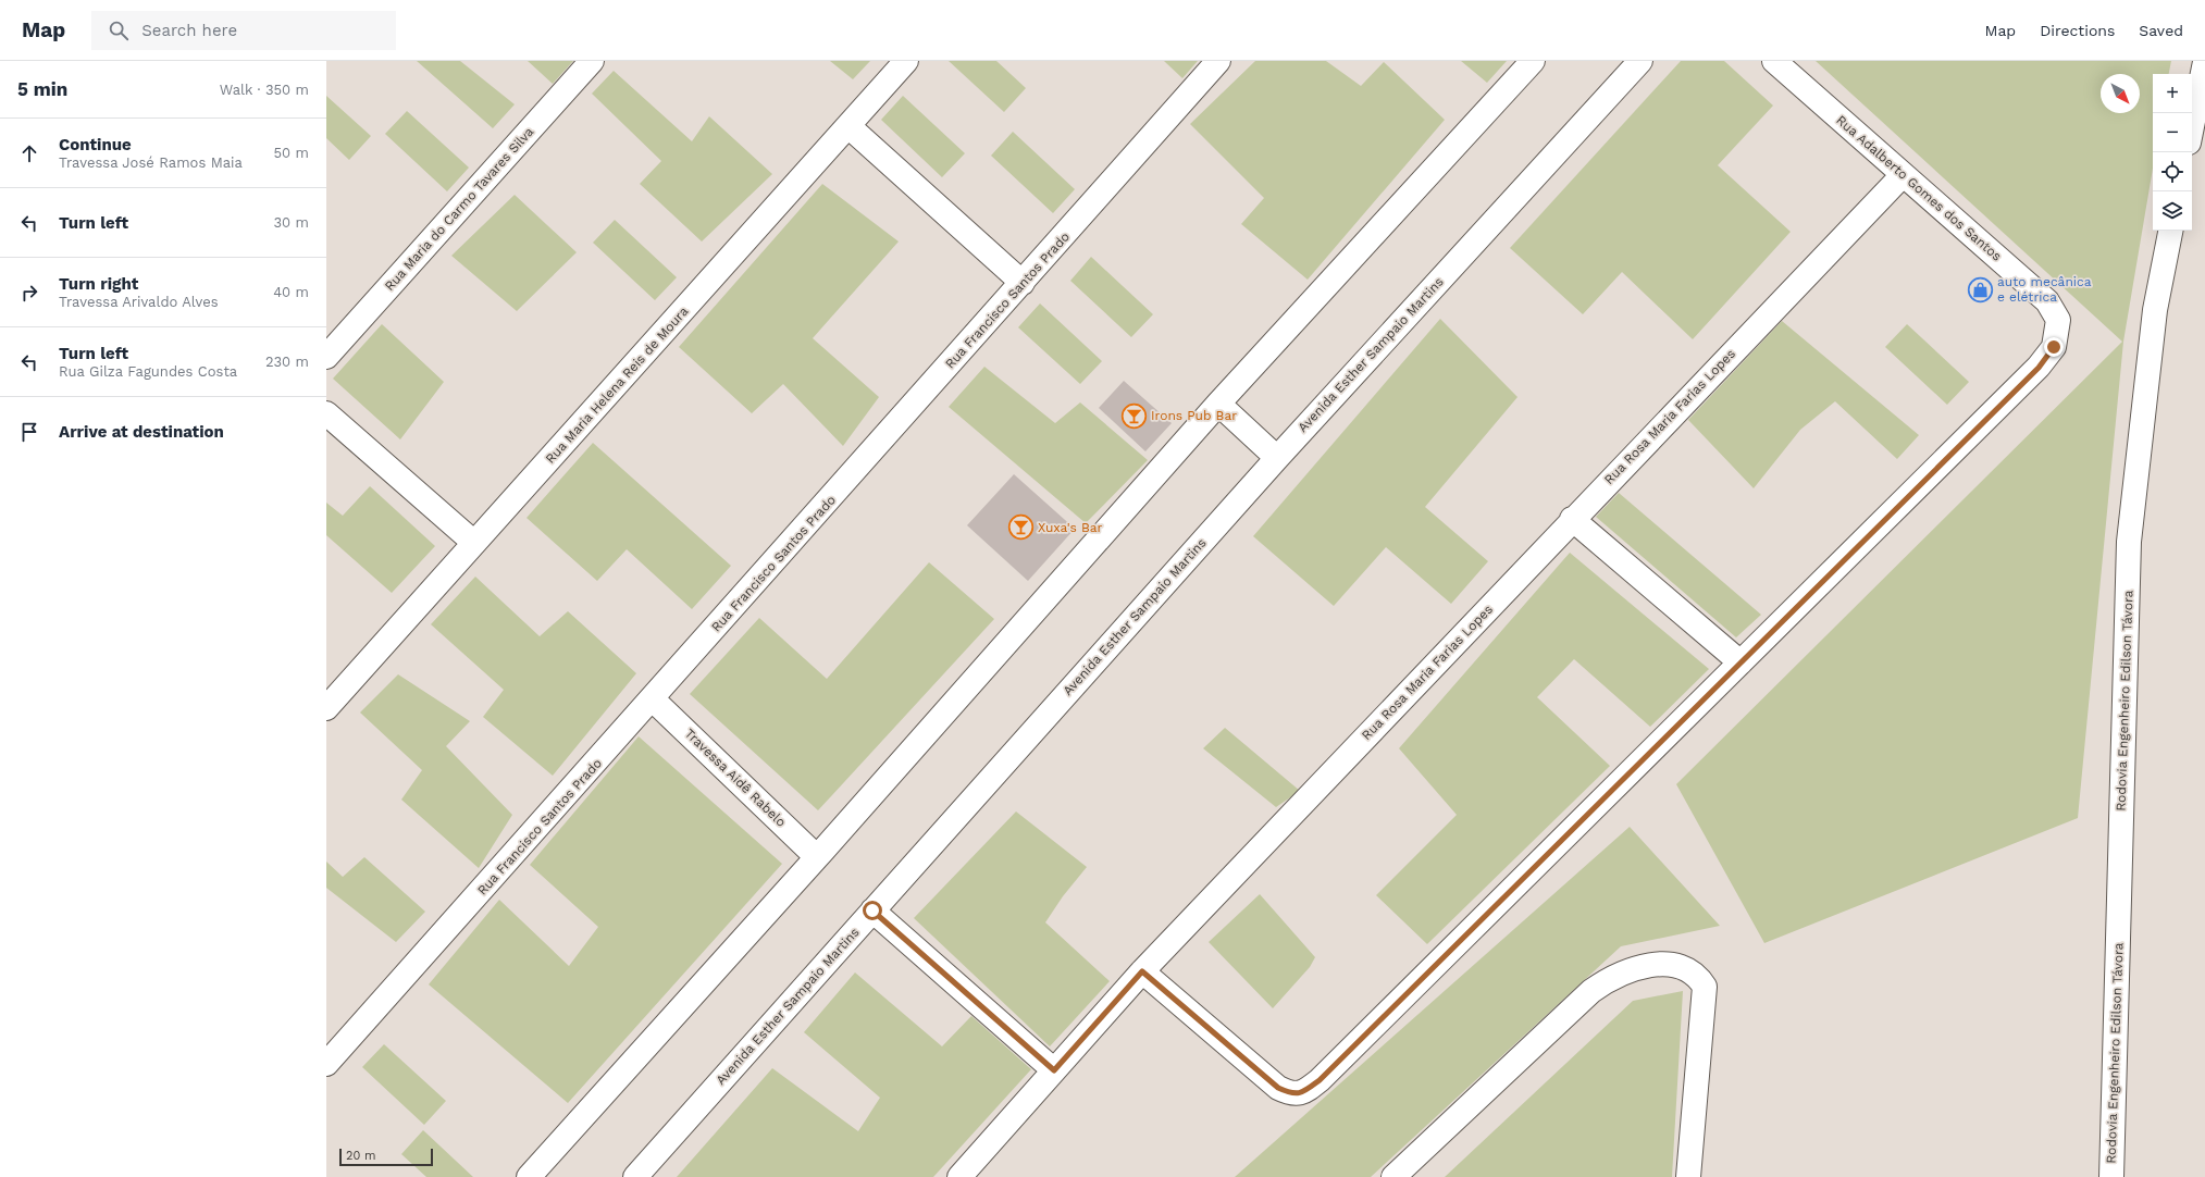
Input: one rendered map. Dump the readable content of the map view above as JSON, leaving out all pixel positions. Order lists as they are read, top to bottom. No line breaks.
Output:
{"streets":{"street":["Rua Adalberto Gomes dos Santos","Rua Maria do Carmo Tavares Silva","Rua Francisco Santos Prado","Avenida Esther Sampaio Martins","Rua Maria Helena Reis de Moura","Rua Rosa Maria Farias Lopes","Rodovia Engenheiro Edilson Távora","Travessa Aidê Rabelo"]},"crossings":[["Rua Adalberto Gomes dos Santos","Rua Rosa Maria Farias Lopes"],["Rua Francisco Santos Prado","Travessa Aidê Rabelo"]],"places":{"shop":["auto mecânica e elétrica"],"bar":["Irons Pub Bar","Xuxa's Bar"]},"scale_bar":"20 m","north":"bottom right","page":{"header":"Map","search":"Search here","nav":["Map","Directions","Saved"],"heading":["5 min","Walk · 350 m"],"map_buttons":["+","−"],"list":[["Continue","Travessa José Ramos Maia","50 m"],["Turn left","30 m"],["Turn right","Travessa Arivaldo Alves","40 m"],["Turn left","Rua Gilza Fagundes Costa","230 m"],"Arrive at destination"],"scale":"20 m"}}
